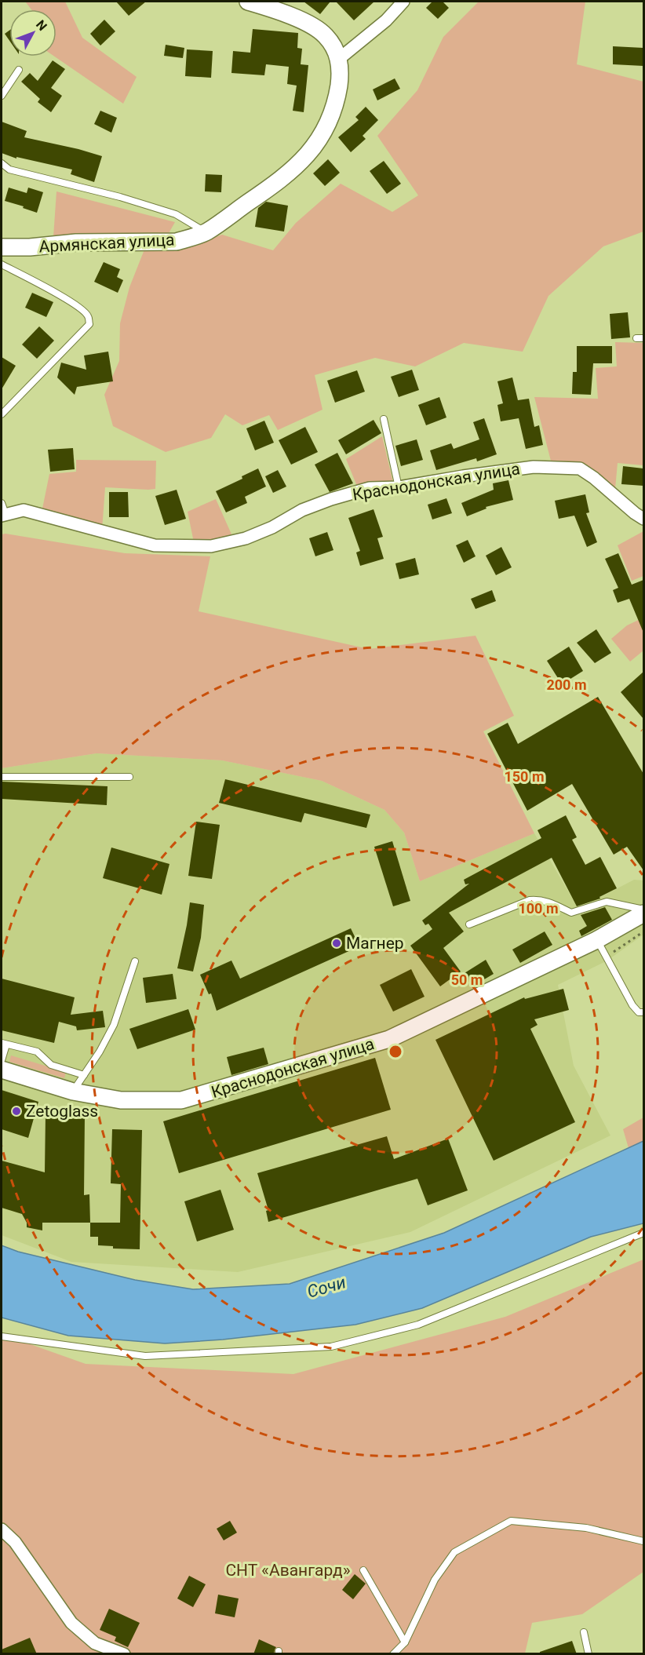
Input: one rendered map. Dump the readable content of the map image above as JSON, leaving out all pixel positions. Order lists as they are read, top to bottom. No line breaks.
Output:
{"streets":{"street":["Армянская улица","Краснодонская улица"]},"water":["Сочи"],"parks":["СНТ «Авангард»"],"places":["Магнер","Zetoglass"],"north":"top right","rings":["200 m","150 m","100 m","50 m"]}
